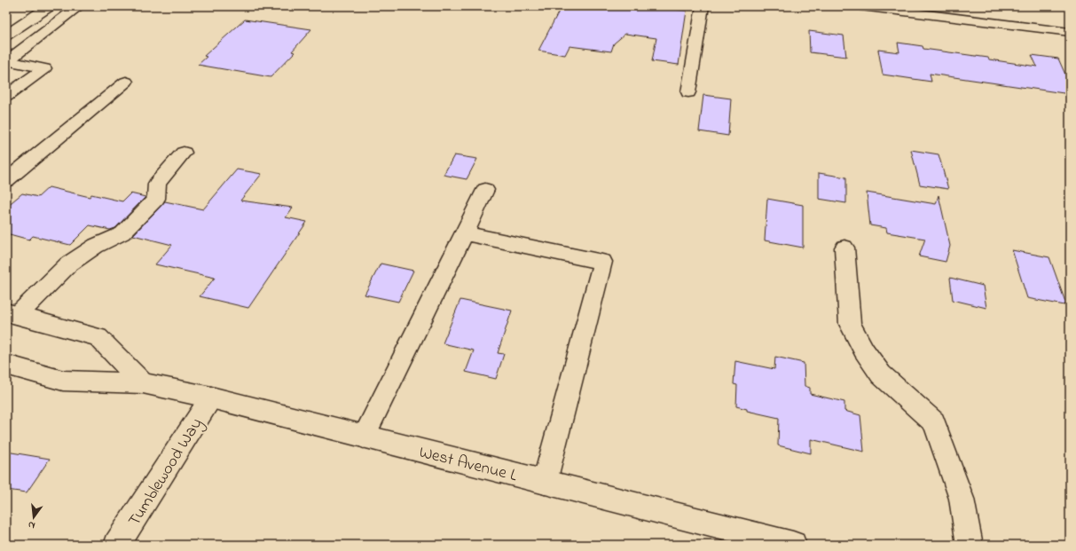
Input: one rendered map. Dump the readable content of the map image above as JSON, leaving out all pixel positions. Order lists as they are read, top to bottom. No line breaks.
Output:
{"streets":{"main road":["West Avenue L","Tumblewood Way"]},"crossings":[["West Avenue L","Tumblewood Way"]],"north":"bottom"}
